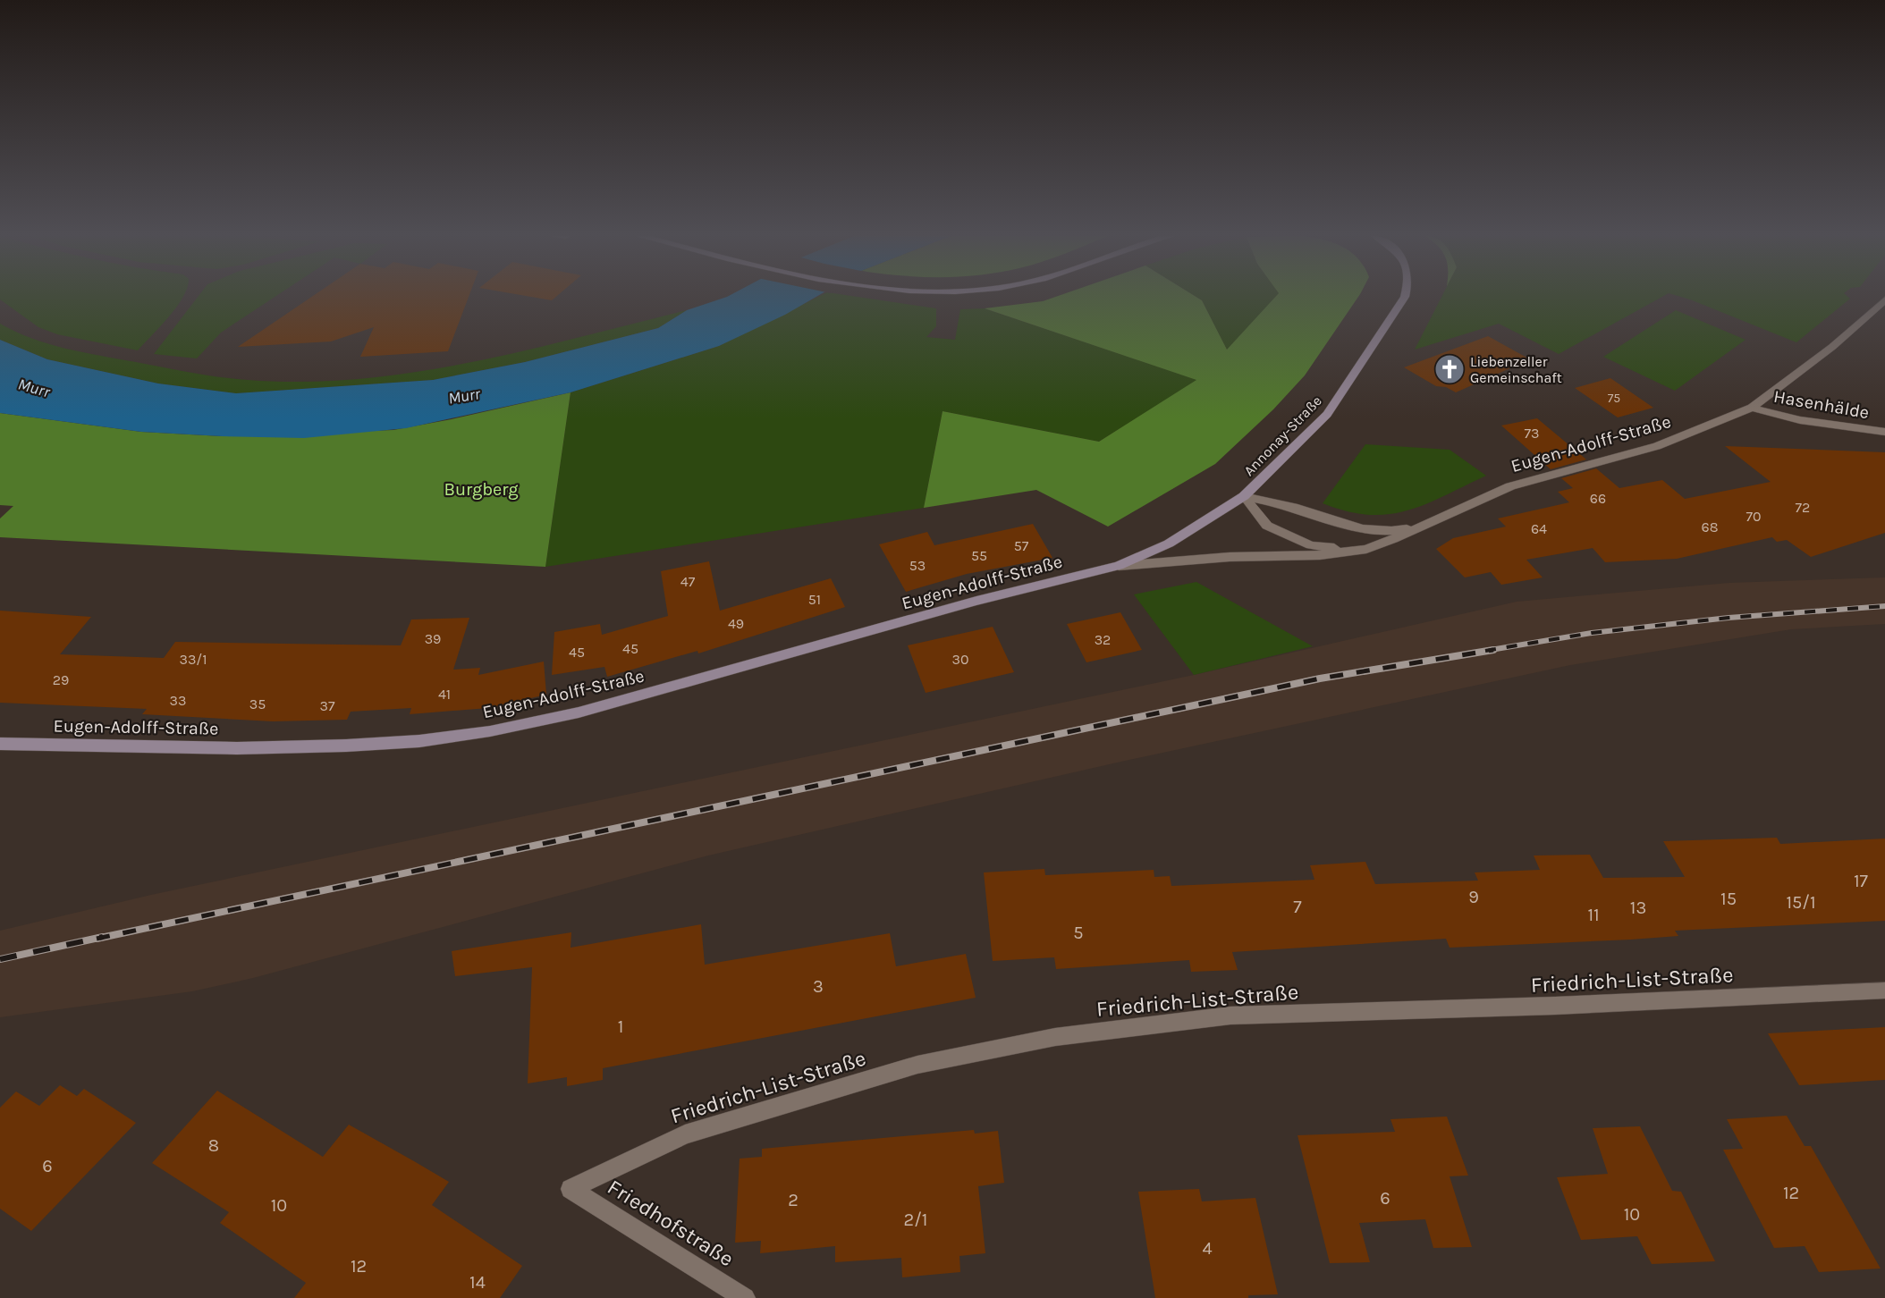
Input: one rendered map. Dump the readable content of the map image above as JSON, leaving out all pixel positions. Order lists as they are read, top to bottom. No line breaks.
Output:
{"streets":{"street":["Hasenhälde","Annonay-Straße","Eugen-Adolff-Straße","Friedrich-List-Straße","Friedhofstraße"]},"crossings":[["Hasenhälde","Eugen-Adolff-Straße"],["Annonay-Straße","Eugen-Adolff-Straße"],["Friedrich-List-Straße","Friedhofstraße"]],"water":["Murr"],"parks":["Burgberg"],"places":{"church":["Liebenzeller Gemeinschaft"]},"house_numbers":["75","73","66","72","70","68","64","57","55","53","47","51","49","39","32","45","45","33/1","30","29","41","33","35","37","17","9","15","15/1","7","13","11","5","3","1","8","6","12","6","2","10","10","2/1","4","12","14"]}
